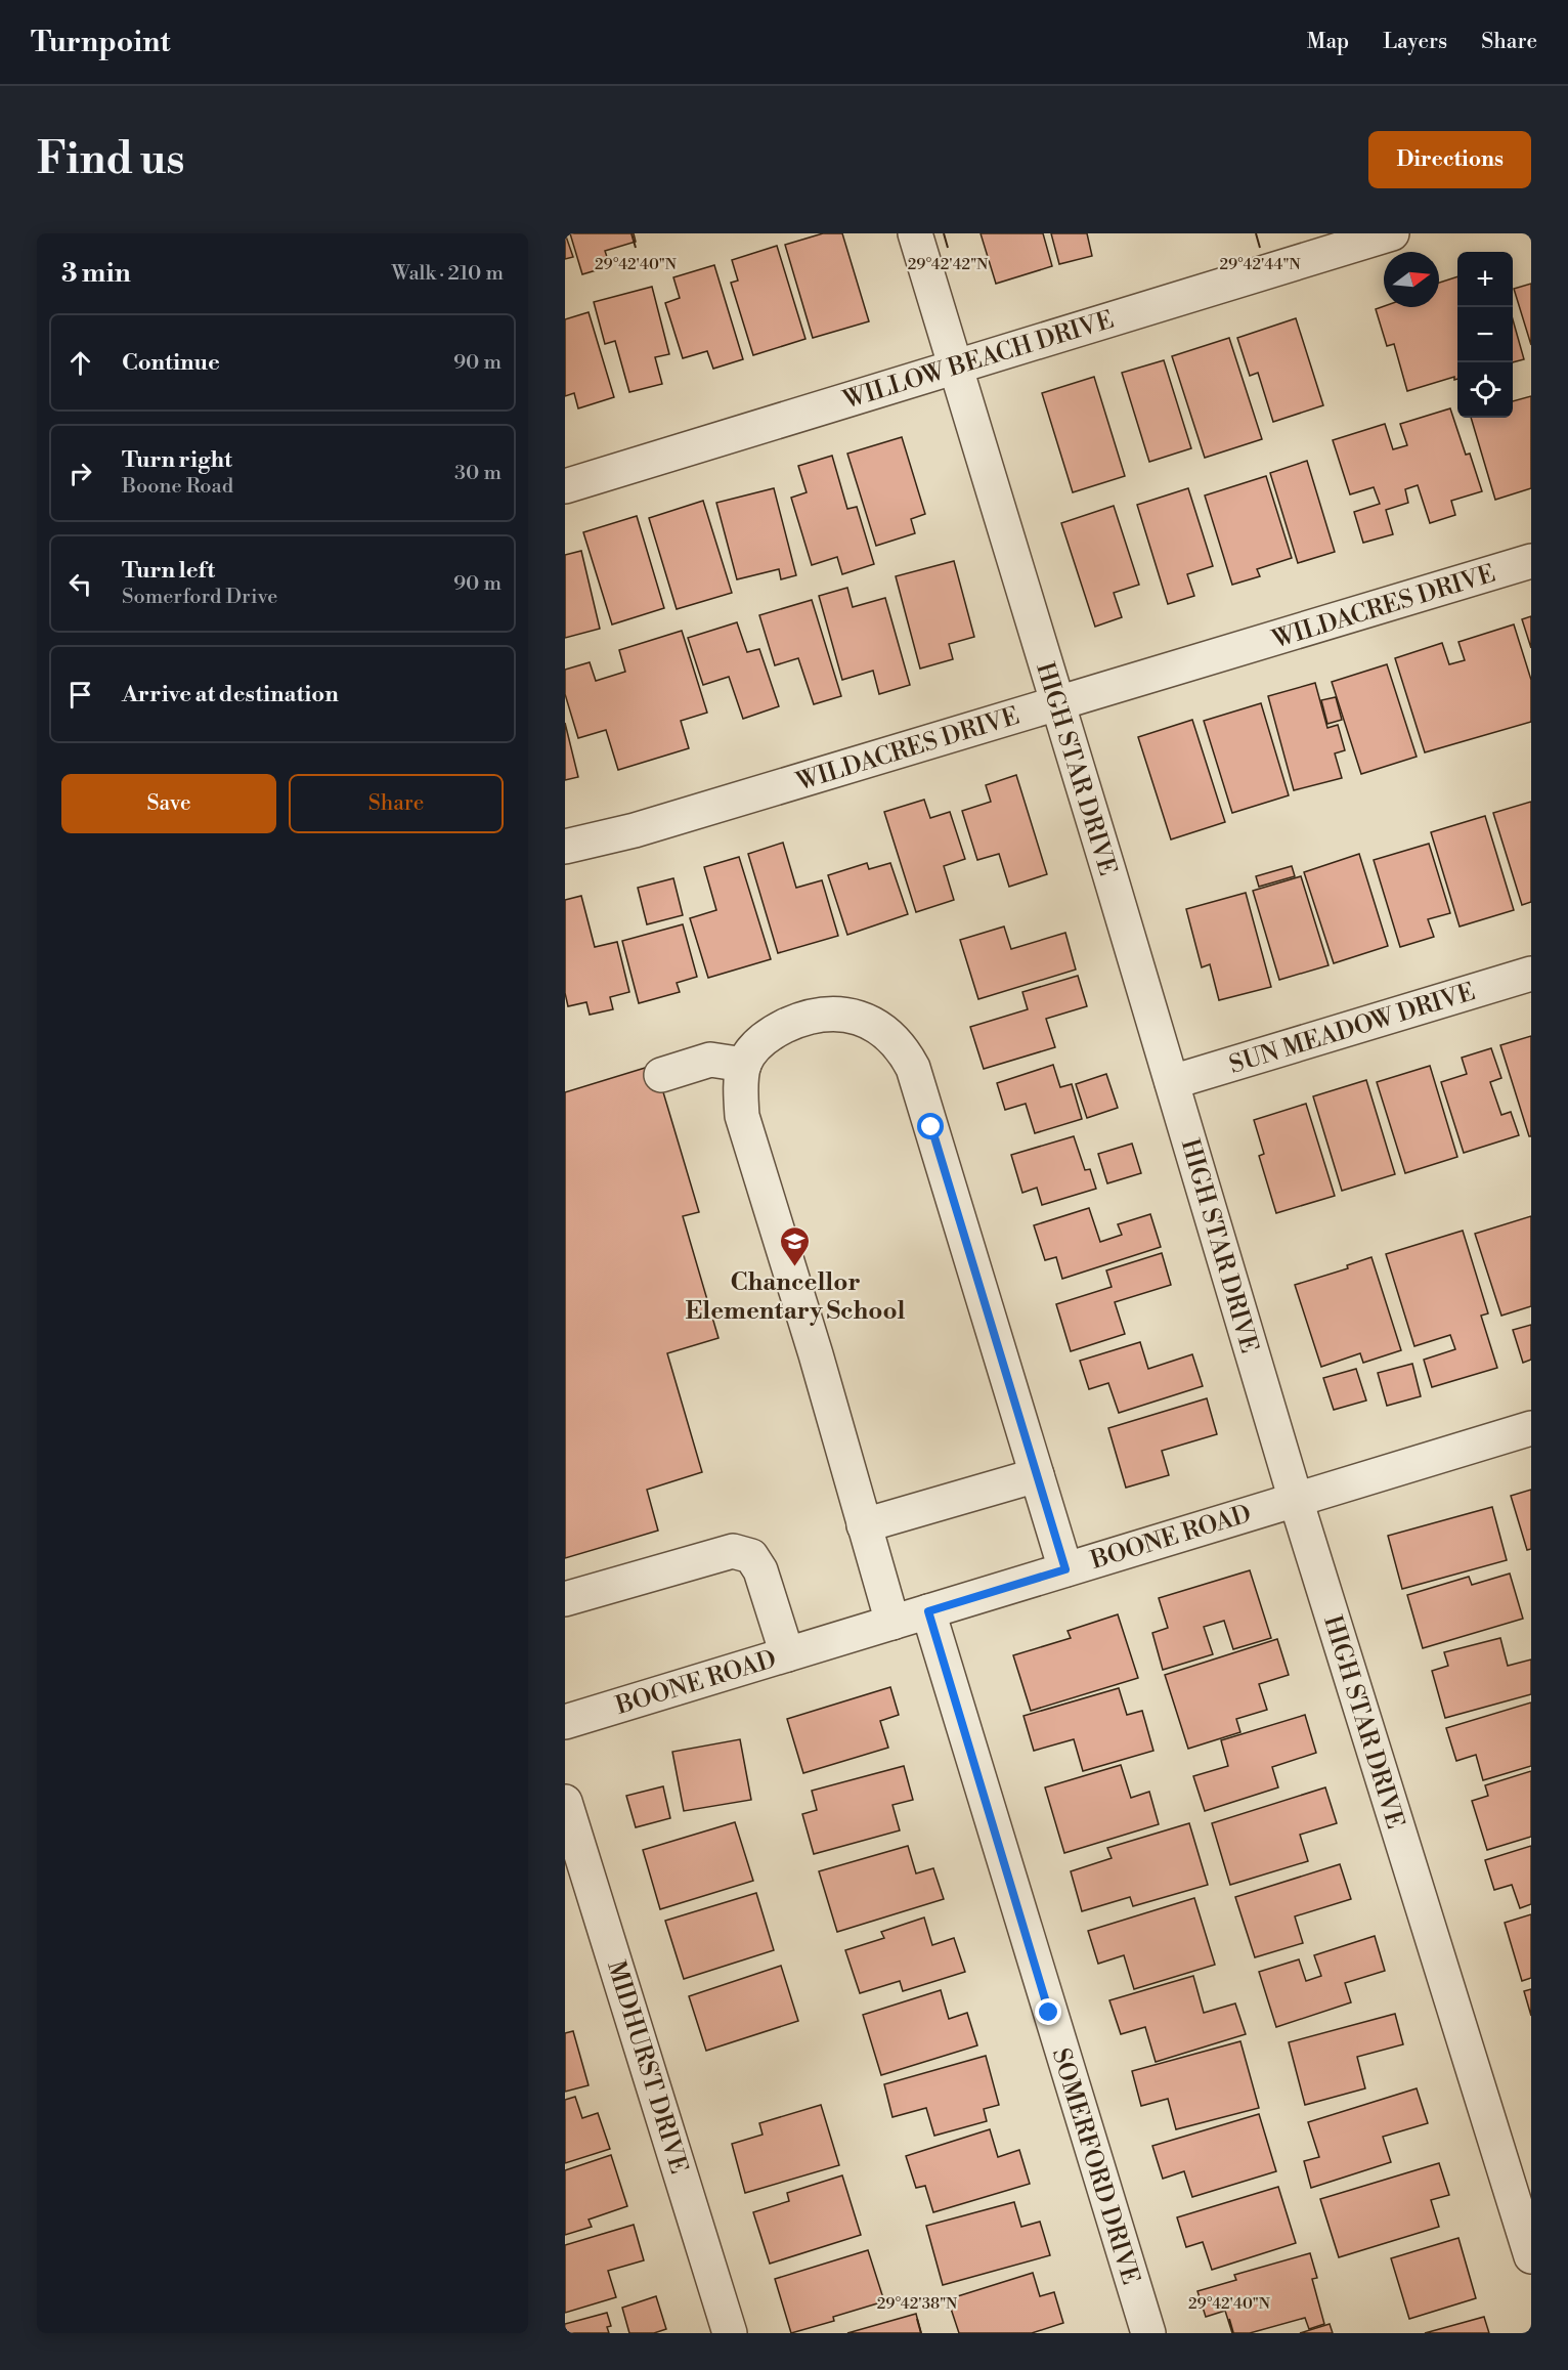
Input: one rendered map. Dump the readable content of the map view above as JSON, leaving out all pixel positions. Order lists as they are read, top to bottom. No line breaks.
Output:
{"streets":{"street":["WILLOW BEACH DRIVE","WILDACRES DRIVE","HIGH STAR DRIVE","SUN MEADOW DRIVE","BOONE ROAD","MIDHURST DRIVE","SOMERFORD DRIVE"]},"crossings":[["WILLOW BEACH DRIVE","HIGH STAR DRIVE"],["WILDACRES DRIVE","HIGH STAR DRIVE"],["HIGH STAR DRIVE","SUN MEADOW DRIVE"],["HIGH STAR DRIVE","BOONE ROAD"],["BOONE ROAD","SOMERFORD DRIVE"]],"places":{"school or university":["Chancellor Elementary School"]},"north":"right","page":{"header":"Turnpoint","nav":["Map","Layers","Share"],"buttons":["Directions",["Save","Share"]],"title":"Find us","heading":["3 min","Walk · 210 m"],"map_buttons":["+","−"],"list":[["Continue","90 m"],["Turn right","Boone Road","30 m"],["Turn left","Somerford Drive","90 m"],"Arrive at destination"]},"coordinates":["29°42'40\"N","29°42'42\"N","29°42'44\"N","29°42'38\"N"]}
